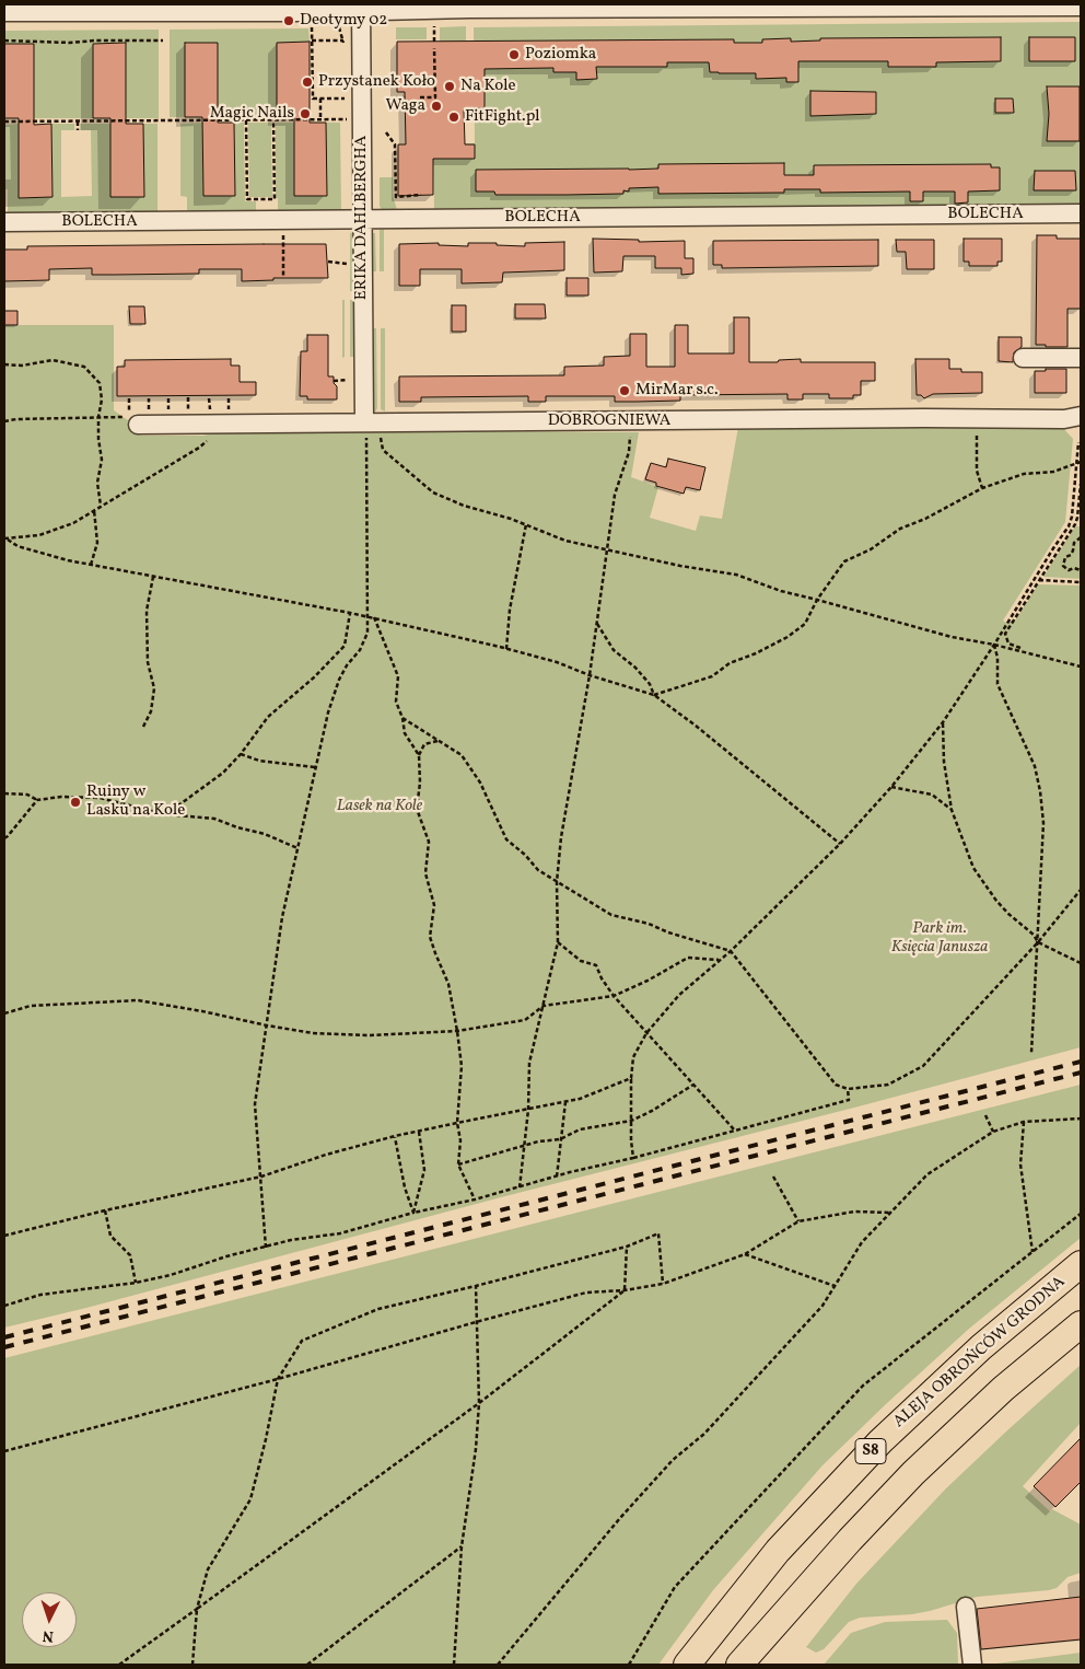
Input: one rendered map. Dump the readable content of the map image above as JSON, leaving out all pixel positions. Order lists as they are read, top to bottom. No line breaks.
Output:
{"streets":{"highway":["ALEJA OBROŃCÓW GRODNA","S8"],"street":["BOLECHA","ERIKA DAHLBERGHA","DOBROGNIEWA"]},"crossings":[["BOLECHA","ERIKA DAHLBERGHA"],["ERIKA DAHLBERGHA","DOBROGNIEWA"]],"parks":["Lasek na Kole","Park im. Księcia Janusza"],"places":["Deotymy 02","Poziomka","Przystanek Koło","Na Kole","Waga","Magic Nails","FitFight.pl","MirMar s.c.","Ruiny w Lasku na Kole"],"north":"bottom"}
